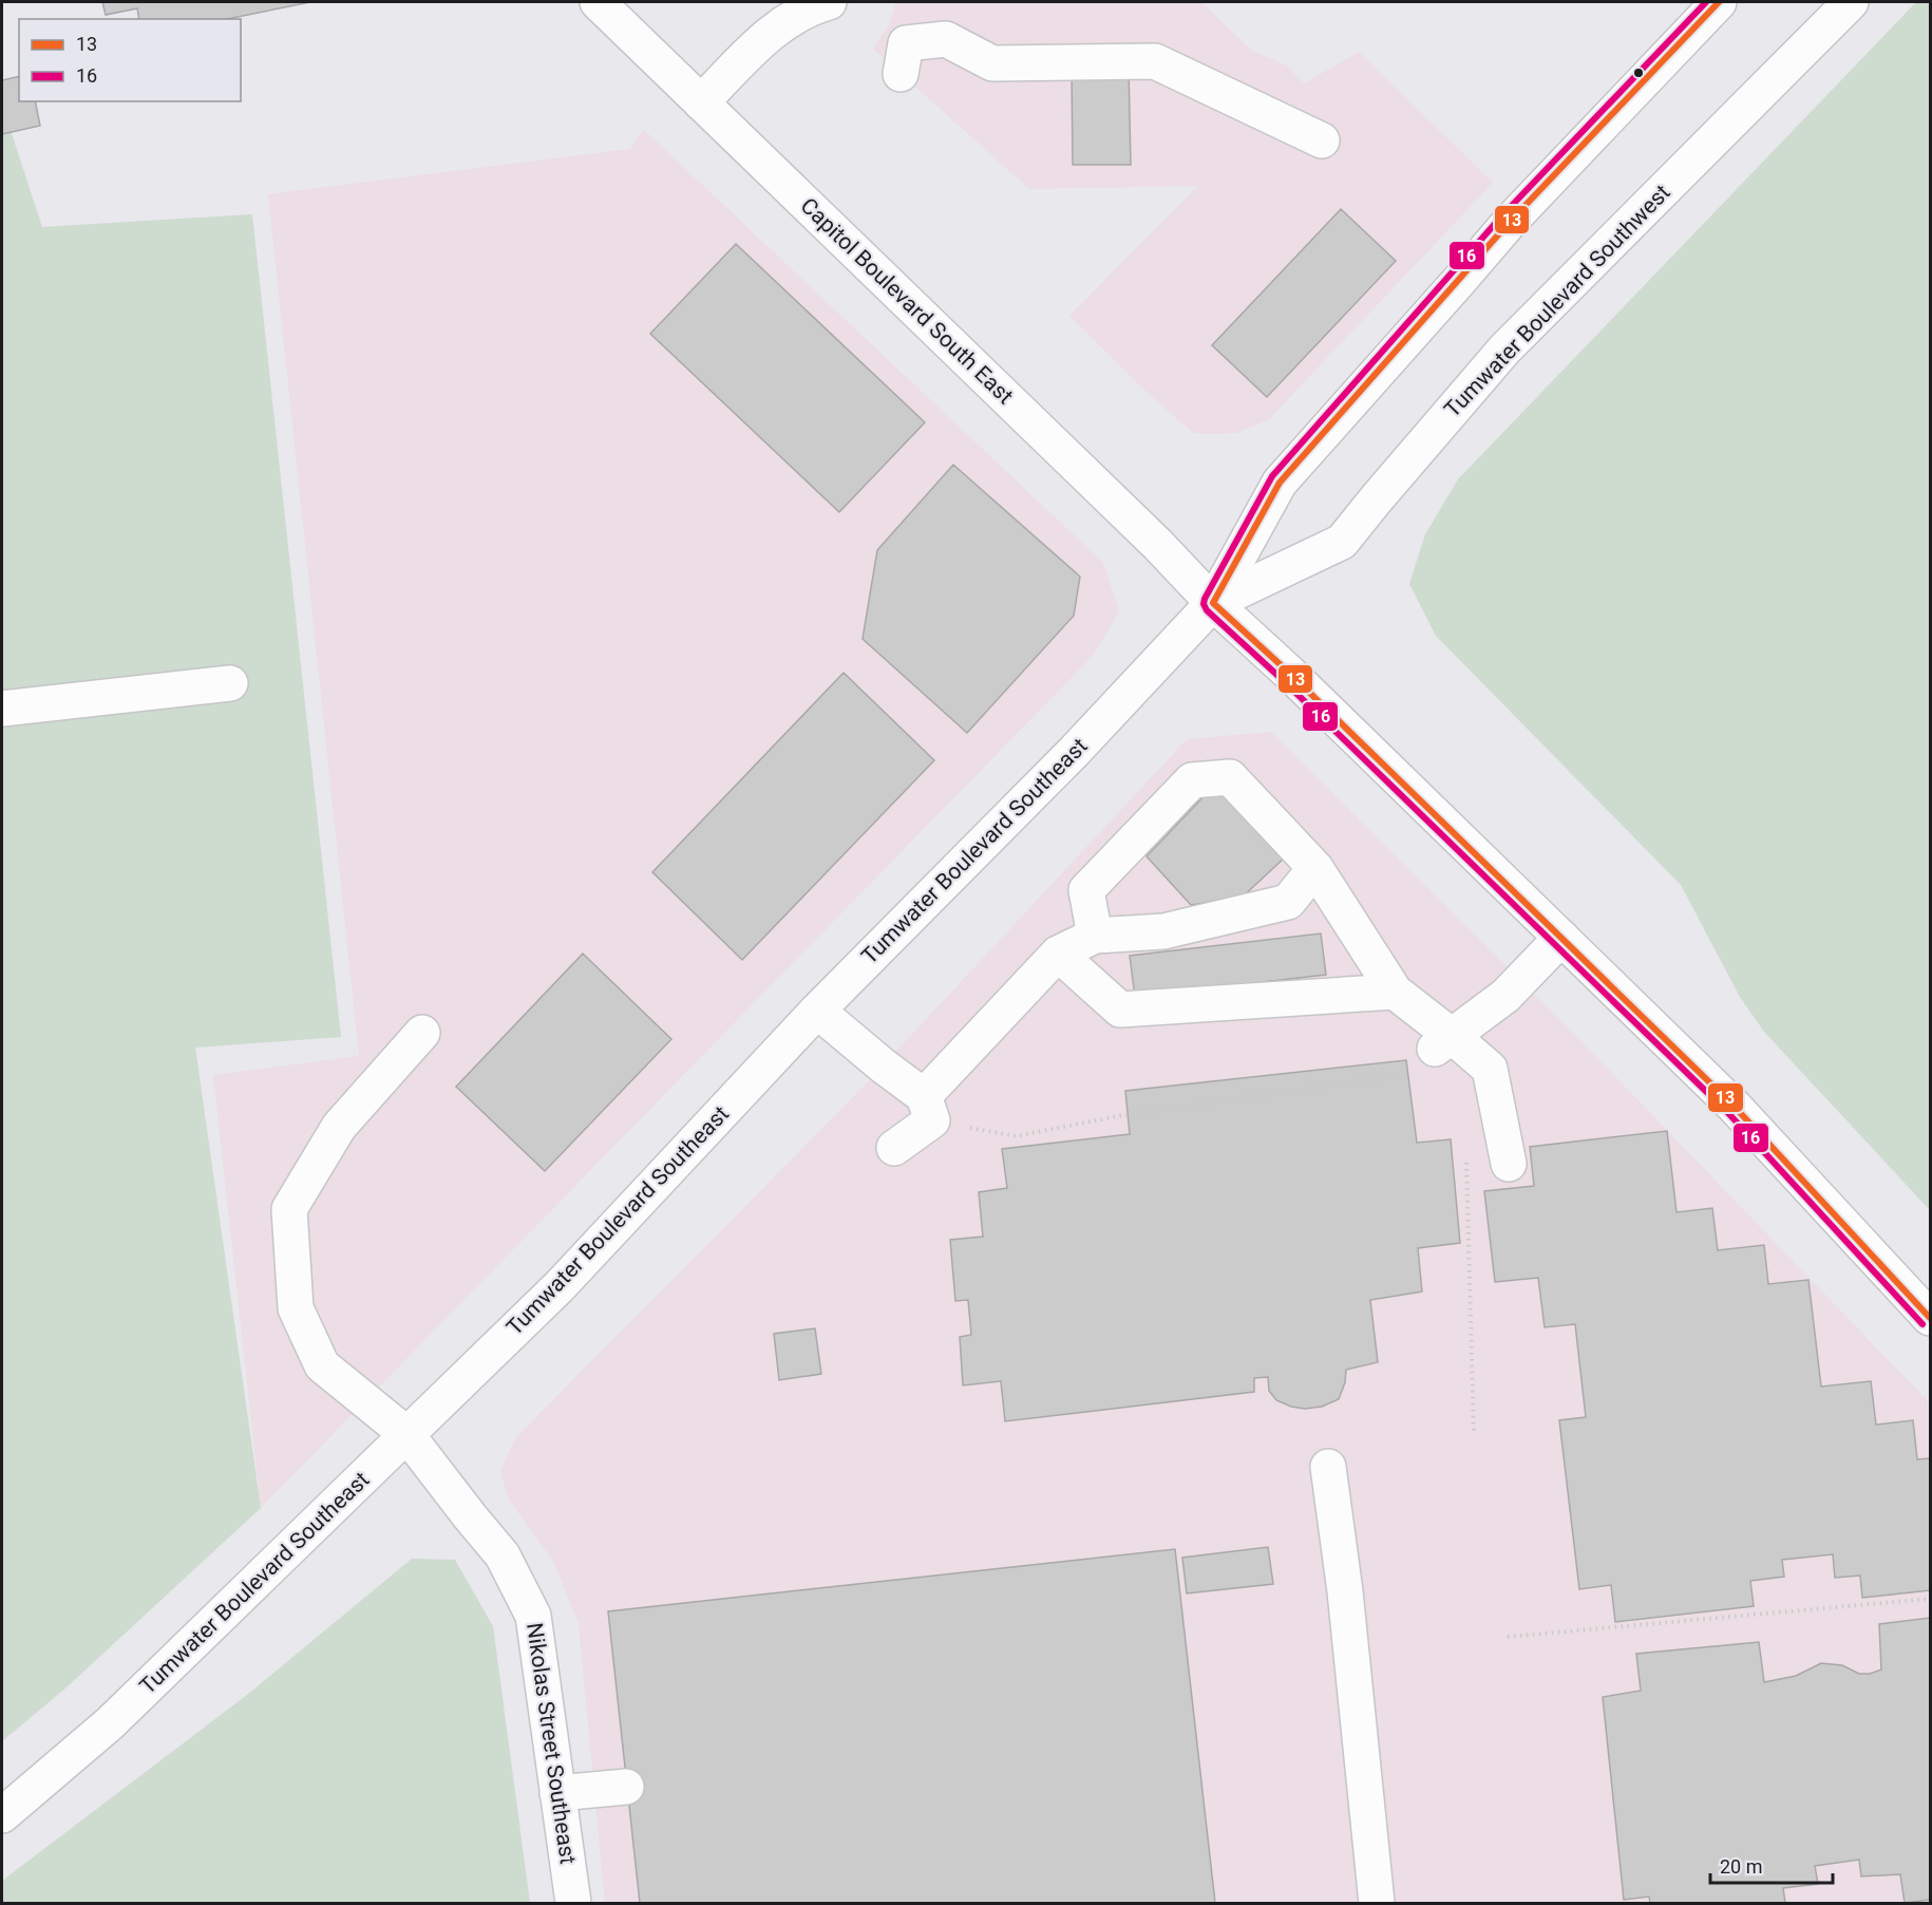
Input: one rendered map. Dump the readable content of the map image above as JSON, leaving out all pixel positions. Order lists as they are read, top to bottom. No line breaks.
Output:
{"streets":{"main road":["Capitol Boulevard South East","Tumwater Boulevard Southwest","Tumwater Boulevard Southeast","Nikolas Street Southeast"]},"crossings":[["Capitol Boulevard South East","Tumwater Boulevard Southwest"],["Capitol Boulevard South East","Tumwater Boulevard Southeast"],["Tumwater Boulevard Southwest","Tumwater Boulevard Southeast"],["Tumwater Boulevard Southeast","Nikolas Street Southeast"]],"lines":["transit line 13","transit line 16"],"legend":["13","16"],"scale_bar":"20 m"}
